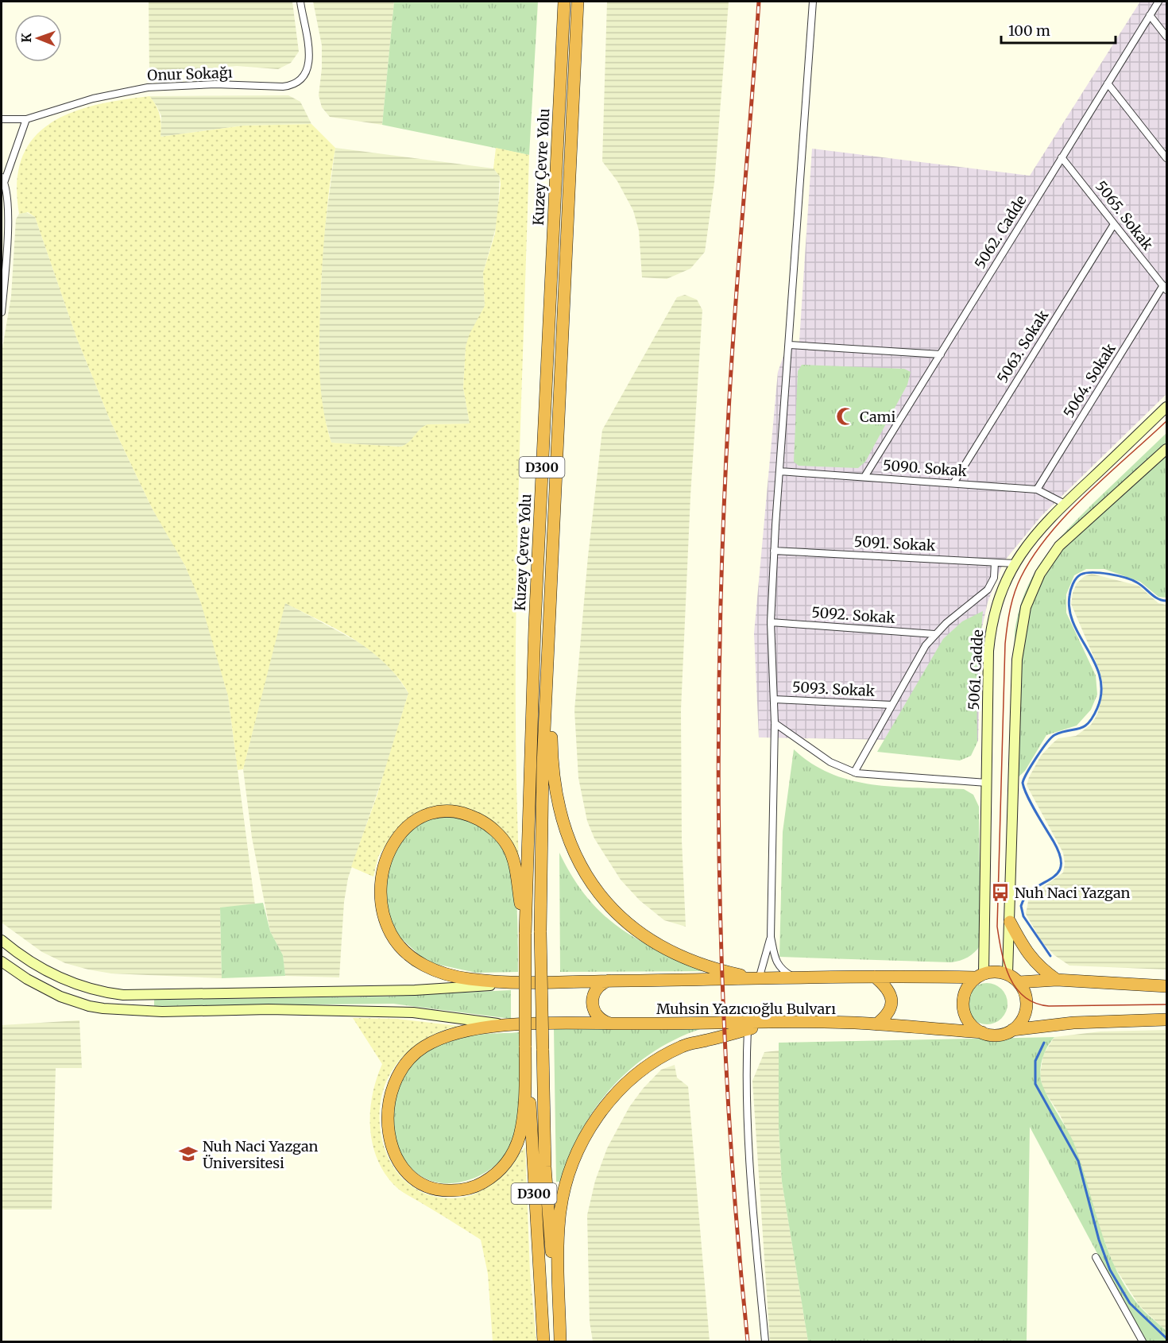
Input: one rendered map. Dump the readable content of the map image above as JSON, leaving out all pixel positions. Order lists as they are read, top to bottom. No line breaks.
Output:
{"streets":{"highway":["Kuzey Çevre Yolu","D300","Muhsin Yazıcıoğlu Bulvarı"],"street":["Onur Sokağı","5065. Sokak","5062. Cadde","5063. Sokak","5064. Sokak","5090. Sokak","5091. Sokak","5092. Sokak","5061. Cadde","5093. Sokak"]},"crossings":[["Kuzey Çevre Yolu","D300"],["Kuzey Çevre Yolu","Muhsin Yazıcıoğlu Bulvarı"],["5065. Sokak","5062. Cadde"],["5065. Sokak","5063. Sokak"],["5065. Sokak","5064. Sokak"],["5062. Cadde","5090. Sokak"],["5063. Sokak","5090. Sokak"],["5064. Sokak","5090. Sokak"],["D300","Muhsin Yazıcıoğlu Bulvarı"],["5090. Sokak","5061. Cadde"],["5091. Sokak","5061. Cadde"],["5061. Cadde","Muhsin Yazıcıoğlu Bulvarı"]],"places":{"mosque":["Cami"],"bus stop":["Nuh Naci Yazgan"],"school or university":["Nuh Naci Yazgan Üniversitesi"]},"scale_bar":"100 m","north":"left"}
